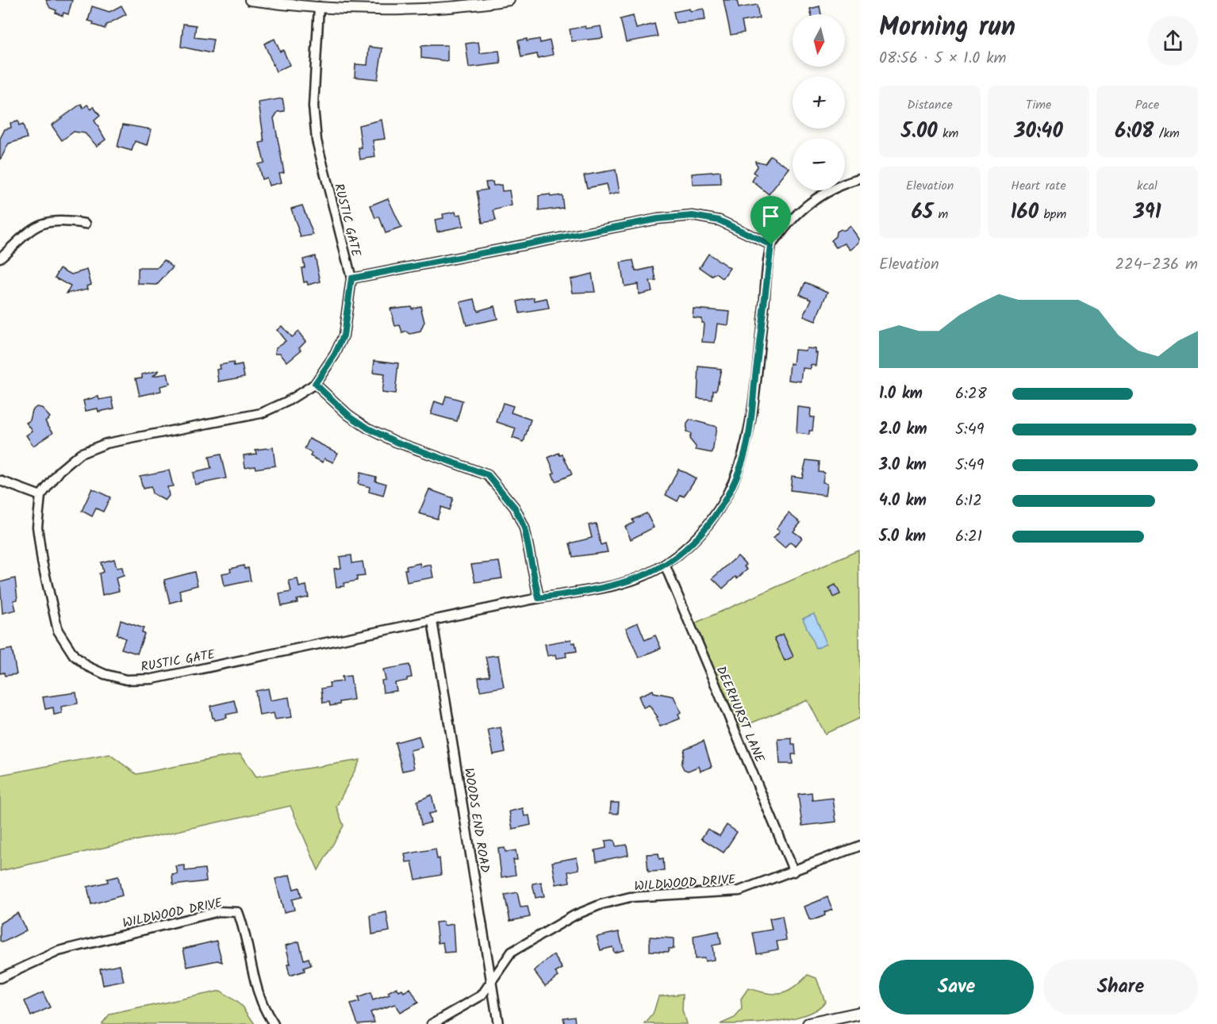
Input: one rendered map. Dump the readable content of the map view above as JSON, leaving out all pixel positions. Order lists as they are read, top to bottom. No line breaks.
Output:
{"streets":{"street":["RUSTIC GATE","DEERHURST LANE","WOODS END ROAD","WILDWOOD DRIVE"]},"crossings":[["RUSTIC GATE","DEERHURST LANE"],["RUSTIC GATE","WOODS END ROAD"],["DEERHURST LANE","WILDWOOD DRIVE"],["WOODS END ROAD","WILDWOOD DRIVE"]],"north":"bottom","page":{"heading":["Morning run","08:56 · 5 × 1.0 km"],"map_buttons":["+","−"],"stats":[["Distance","5.00 km"],["Time","30:40"],["Pace","6:08 /km"],["Elevation","65 m"],["Heart rate","160 bpm"],["kcal","391"]],"chart":["Elevation","224–236 m"],"list":[{"name":"1.0 km","note":"6:28"},{"name":"2.0 km","note":"5:49"},{"name":"3.0 km","note":"5:49"},{"name":"4.0 km","note":"6:12"},{"name":"5.0 km","note":"6:21"}],"buttons":["Save","Share"]}}
